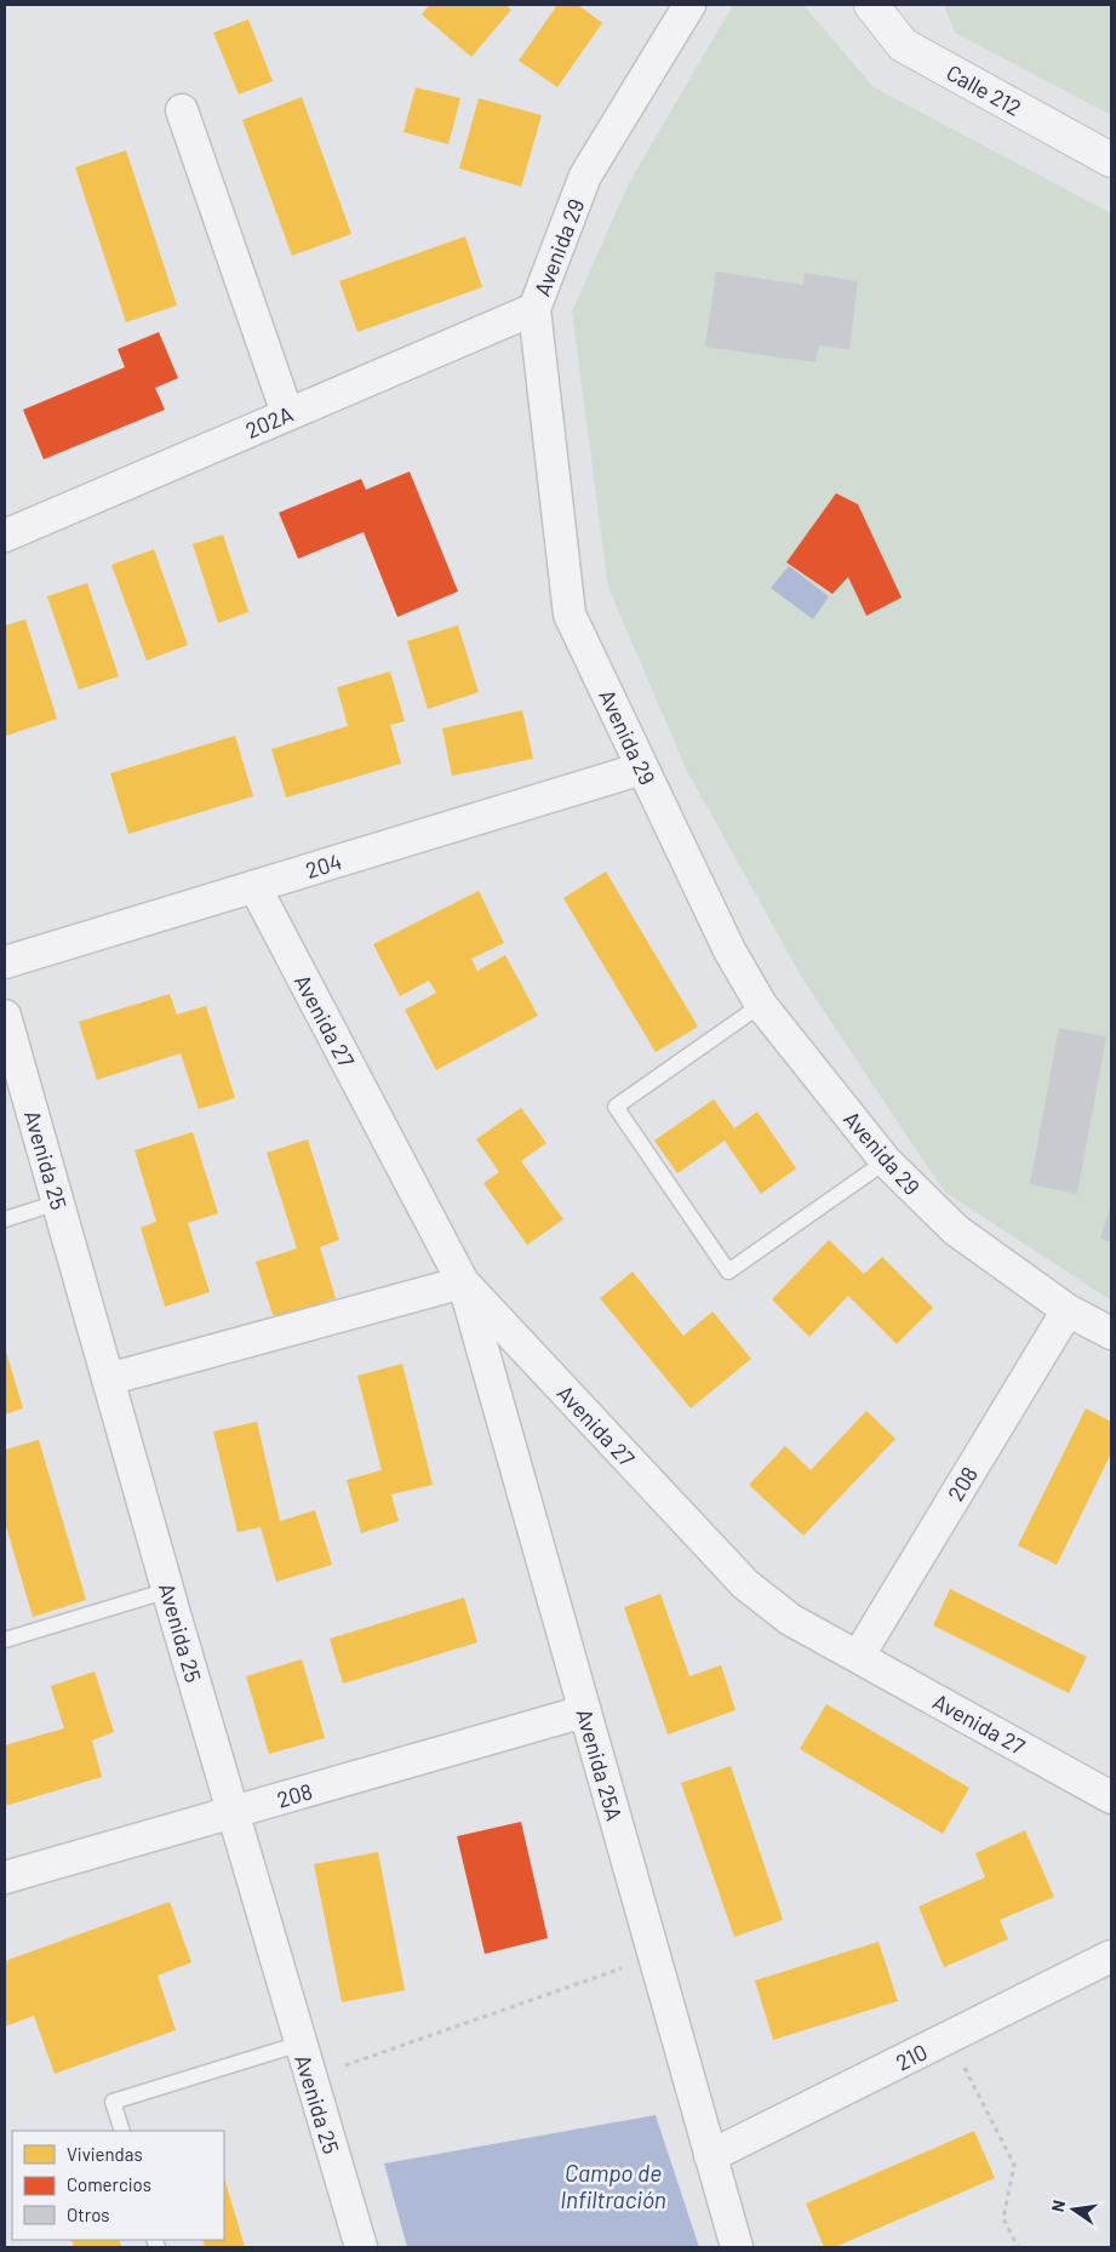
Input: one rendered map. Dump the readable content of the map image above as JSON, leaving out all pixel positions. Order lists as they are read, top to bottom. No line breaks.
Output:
{"streets":{"street":["Calle 212","Avenida 29","202A","204","Avenida 27","Avenida 25","208","Avenida 25A","210"]},"crossings":[["Avenida 29","202A"],["Avenida 29","204"],["Avenida 29","208"],["204","Avenida 27"],["Avenida 27","208"],["Avenida 27","Avenida 25A"],["Avenida 25","208"],["208","Avenida 25A"],["Avenida 25A","210"]],"water":["Campo de Infiltración"],"legend":["Viviendas","Comercios","Otros"],"north":"left"}
